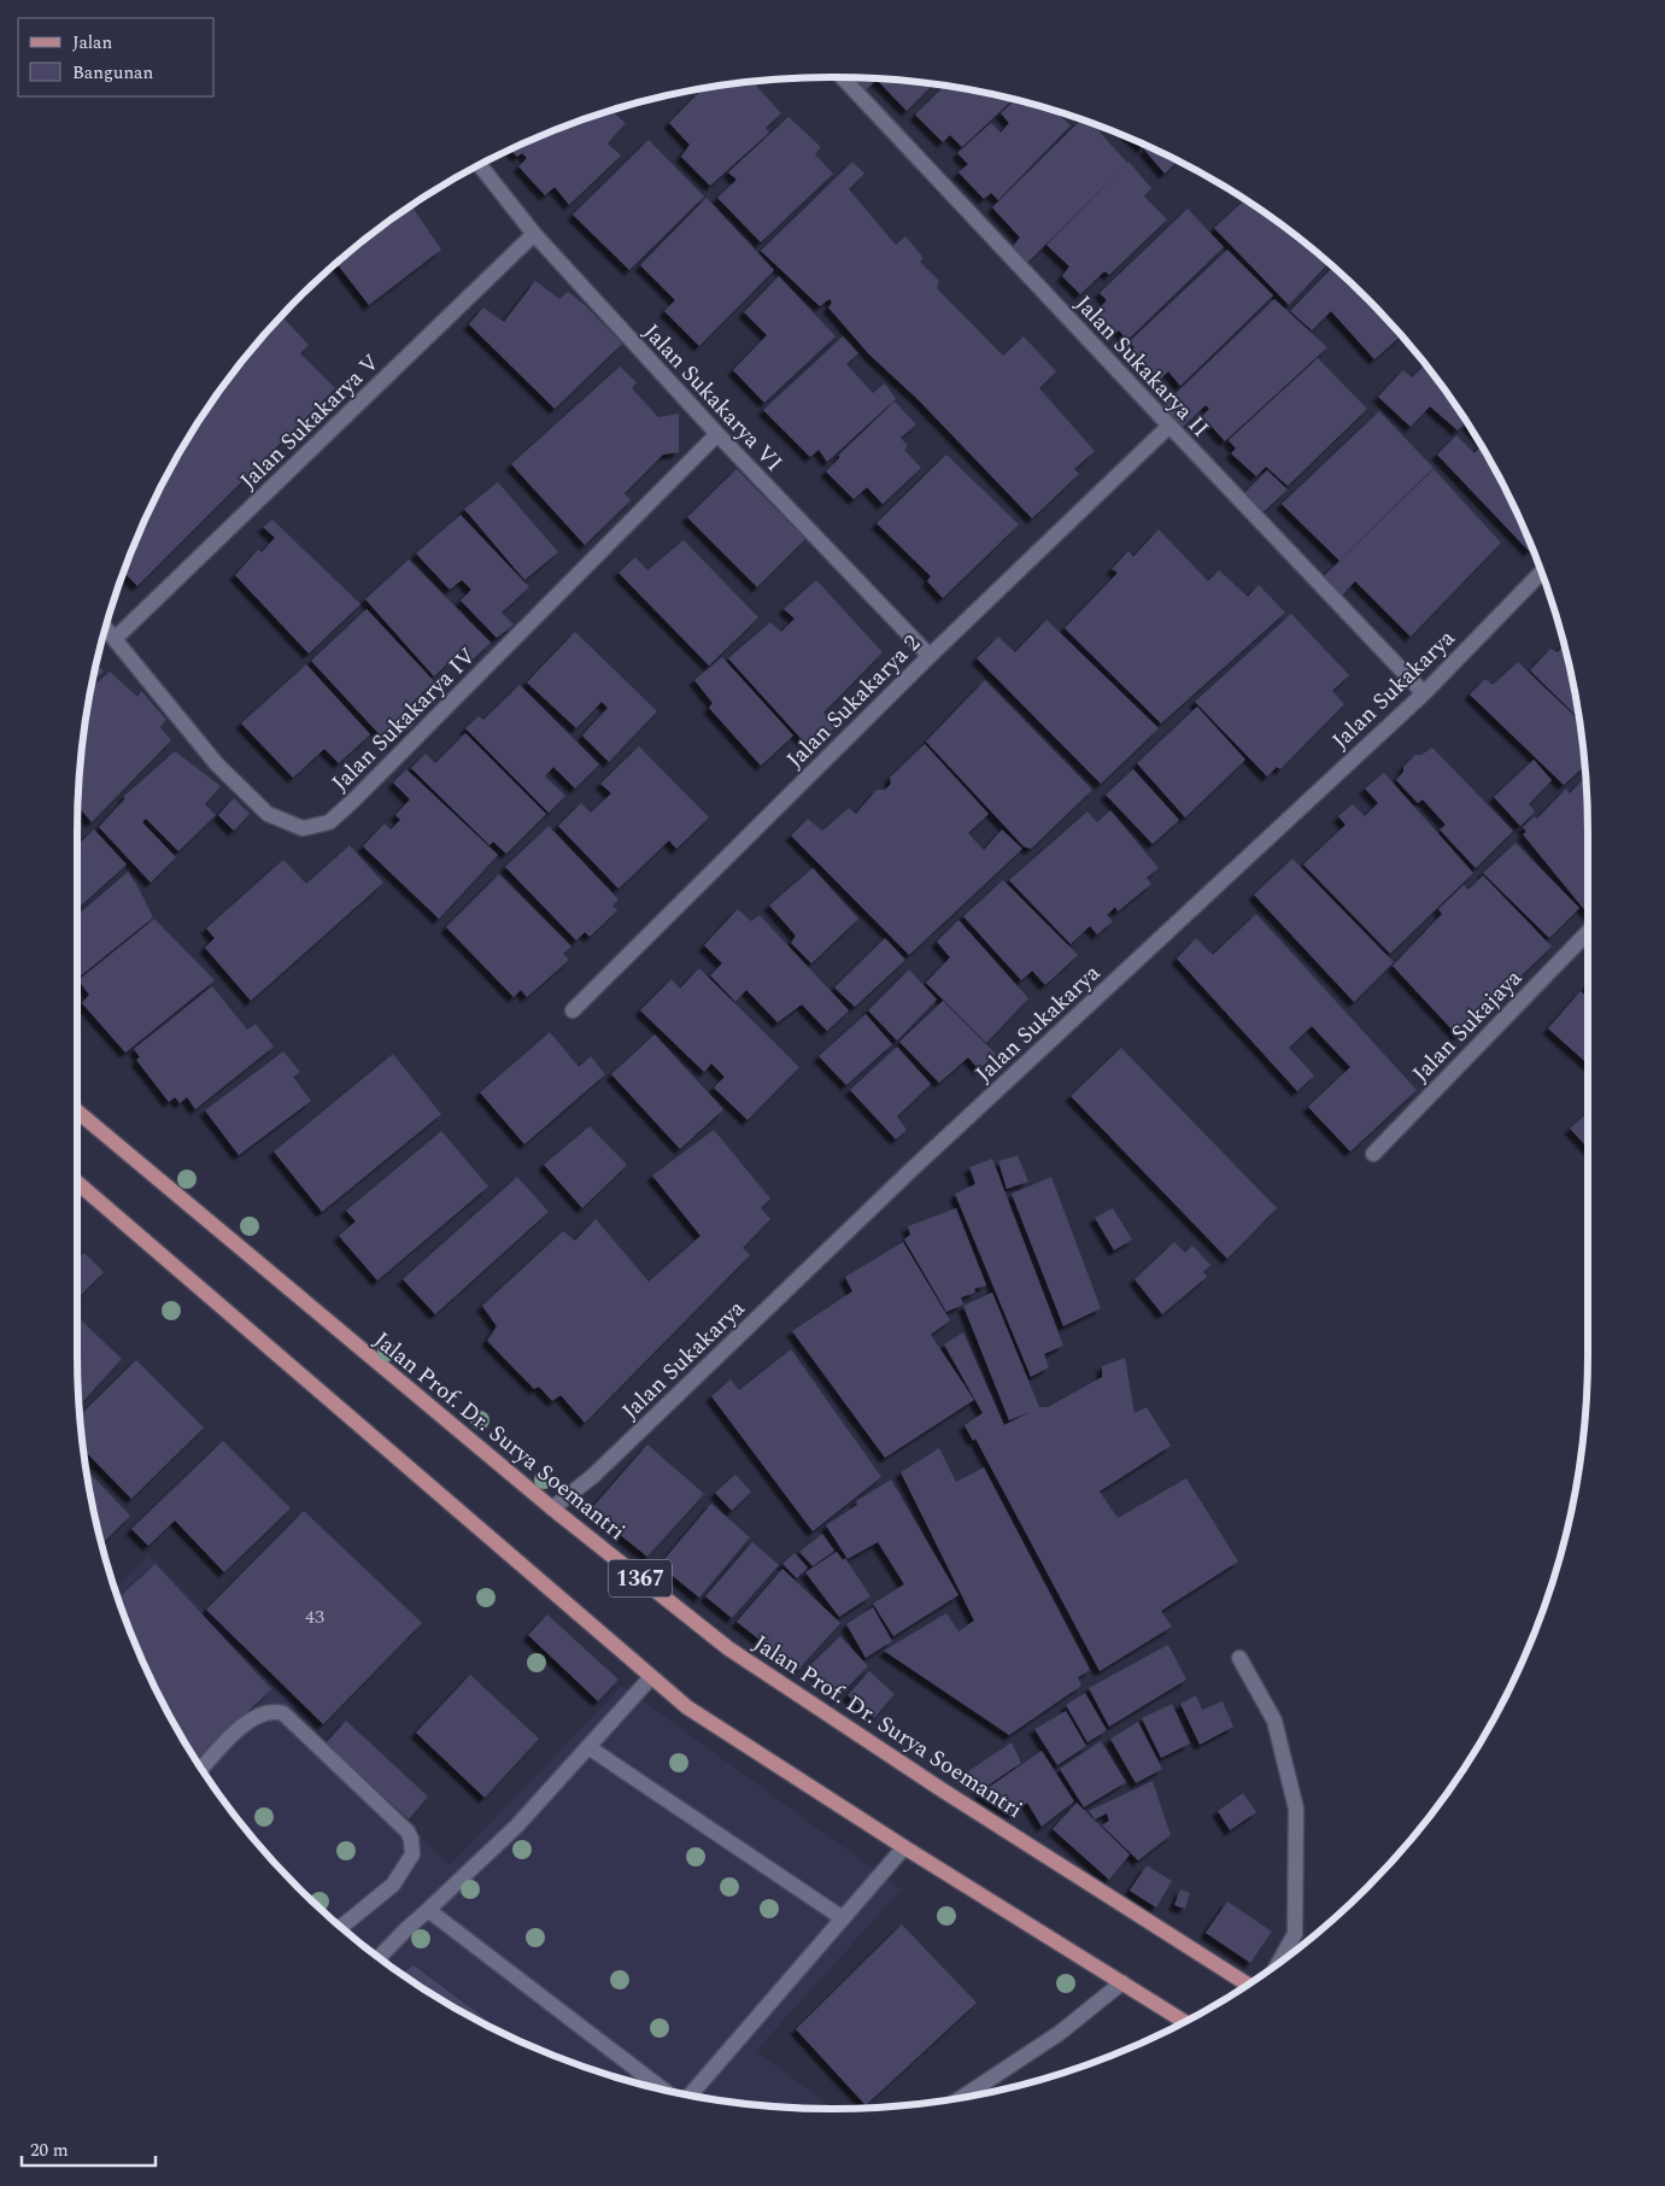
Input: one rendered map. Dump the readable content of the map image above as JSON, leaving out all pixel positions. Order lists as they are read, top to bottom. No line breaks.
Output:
{"streets":{"main road":["Jalan Prof. Dr. Surya Soemantri","1367"],"street":["Jalan Sukakarya II","Jalan Sukakarya VI","Jalan Sukakarya V","Jalan Sukakarya","Jalan Sukakarya 2","Jalan Sukakarya IV","Jalan Sukajaya"]},"crossings":[["Jalan Sukakarya II","Jalan Sukakarya"],["Jalan Sukakarya II","Jalan Sukakarya 2"],["Jalan Sukakarya VI","Jalan Sukakarya V"],["Jalan Sukakarya VI","Jalan Sukakarya 2"],["Jalan Sukakarya VI","Jalan Sukakarya IV"],["Jalan Sukakarya V","Jalan Sukakarya IV"],["Jalan Sukakarya","Jalan Prof. Dr. Surya Soemantri"]],"house_numbers":["43"],"legend":["Jalan","Bangunan"],"scale_bar":"20 m"}
